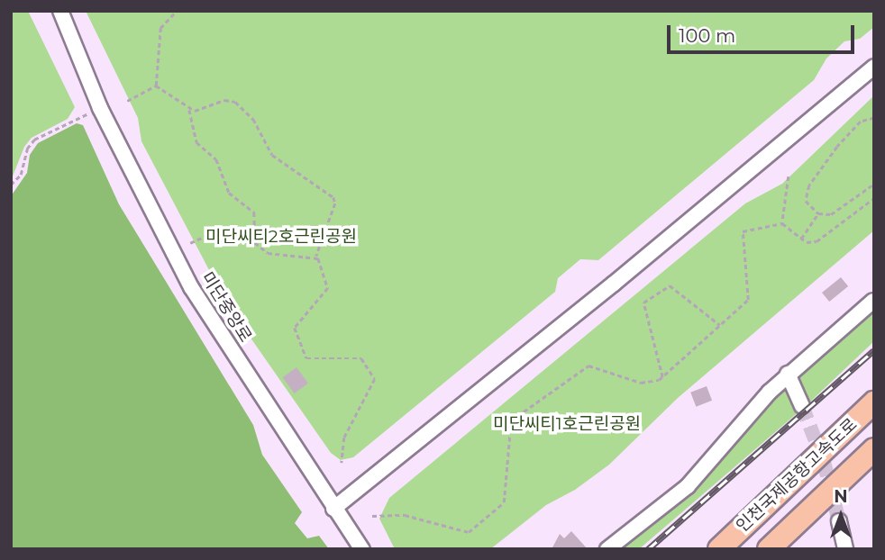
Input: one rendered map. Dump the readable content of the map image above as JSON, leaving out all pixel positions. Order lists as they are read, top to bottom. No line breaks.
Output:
{"streets":{"highway":["인천국제공항고속도로"],"street":["미단중앙로"]},"parks":["미단씨티2호근린공원","미단씨티1호근린공원"],"scale_bar":"100 m","north":"top"}
